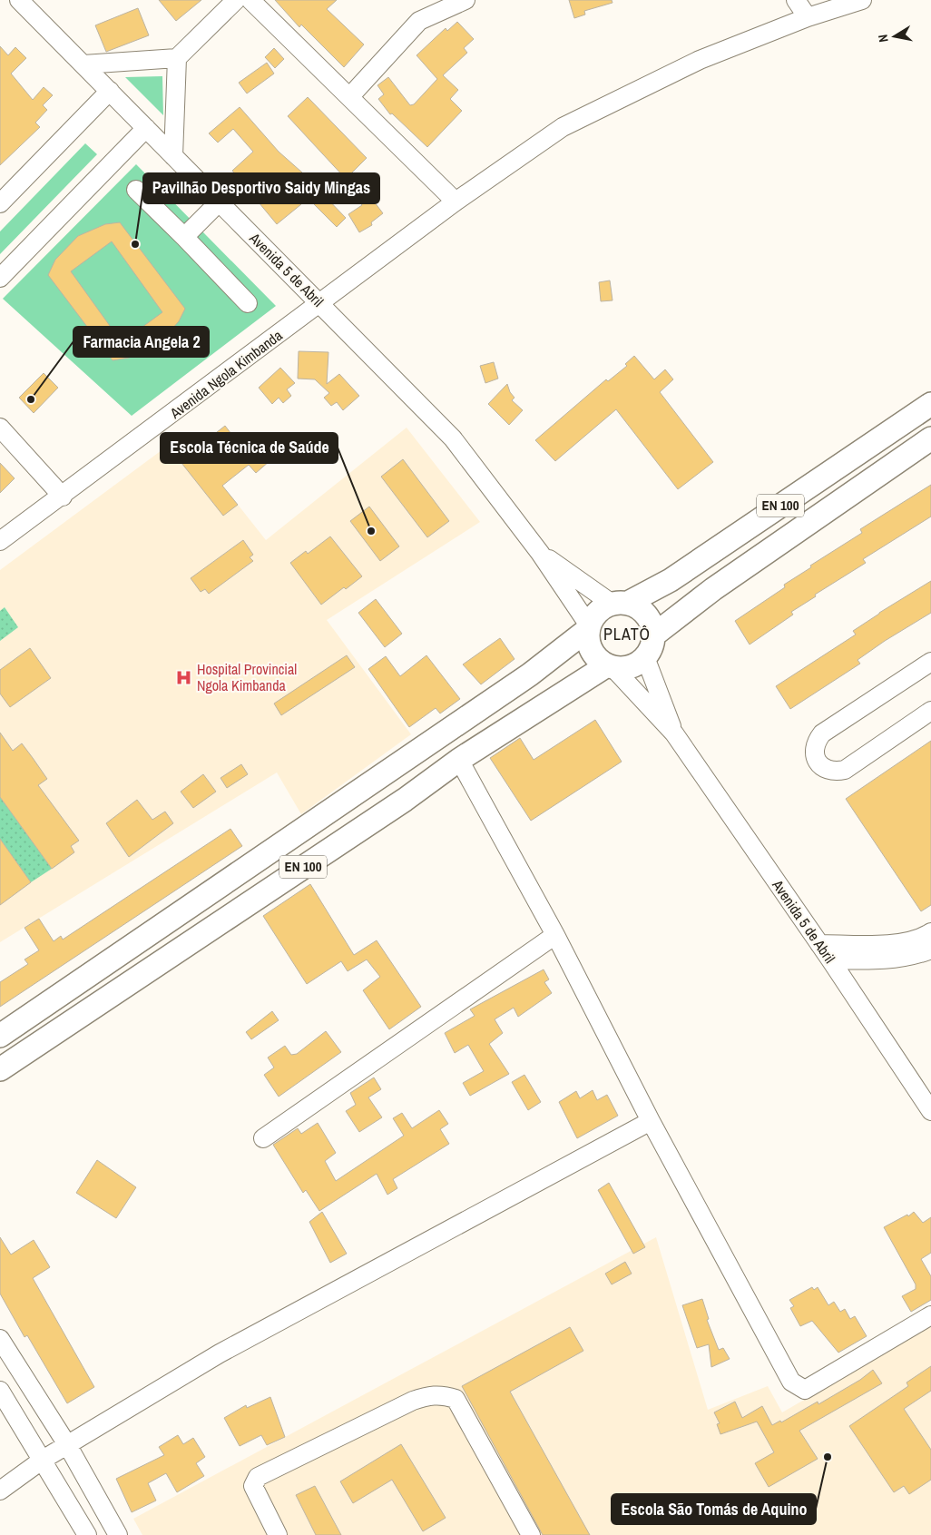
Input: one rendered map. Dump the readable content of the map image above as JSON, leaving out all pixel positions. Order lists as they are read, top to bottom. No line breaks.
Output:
{"streets":{"main road":["EN 100"],"street":["Avenida 5 de Abril","Avenida Ngola Kimbanda"]},"crossings":[["Avenida 5 de Abril","Avenida Ngola Kimbanda"],["Avenida 5 de Abril","EN 100"]],"districts":["PLATÔ"],"places":{"other":["Pavilhão Desportivo Saidy Mingas","Farmacia Angela 2","Escola Técnica de Saúde","Escola São Tomás de Aquino"],"hospital":["Hospital Provincial Ngola Kimbanda"]},"north":"left"}
